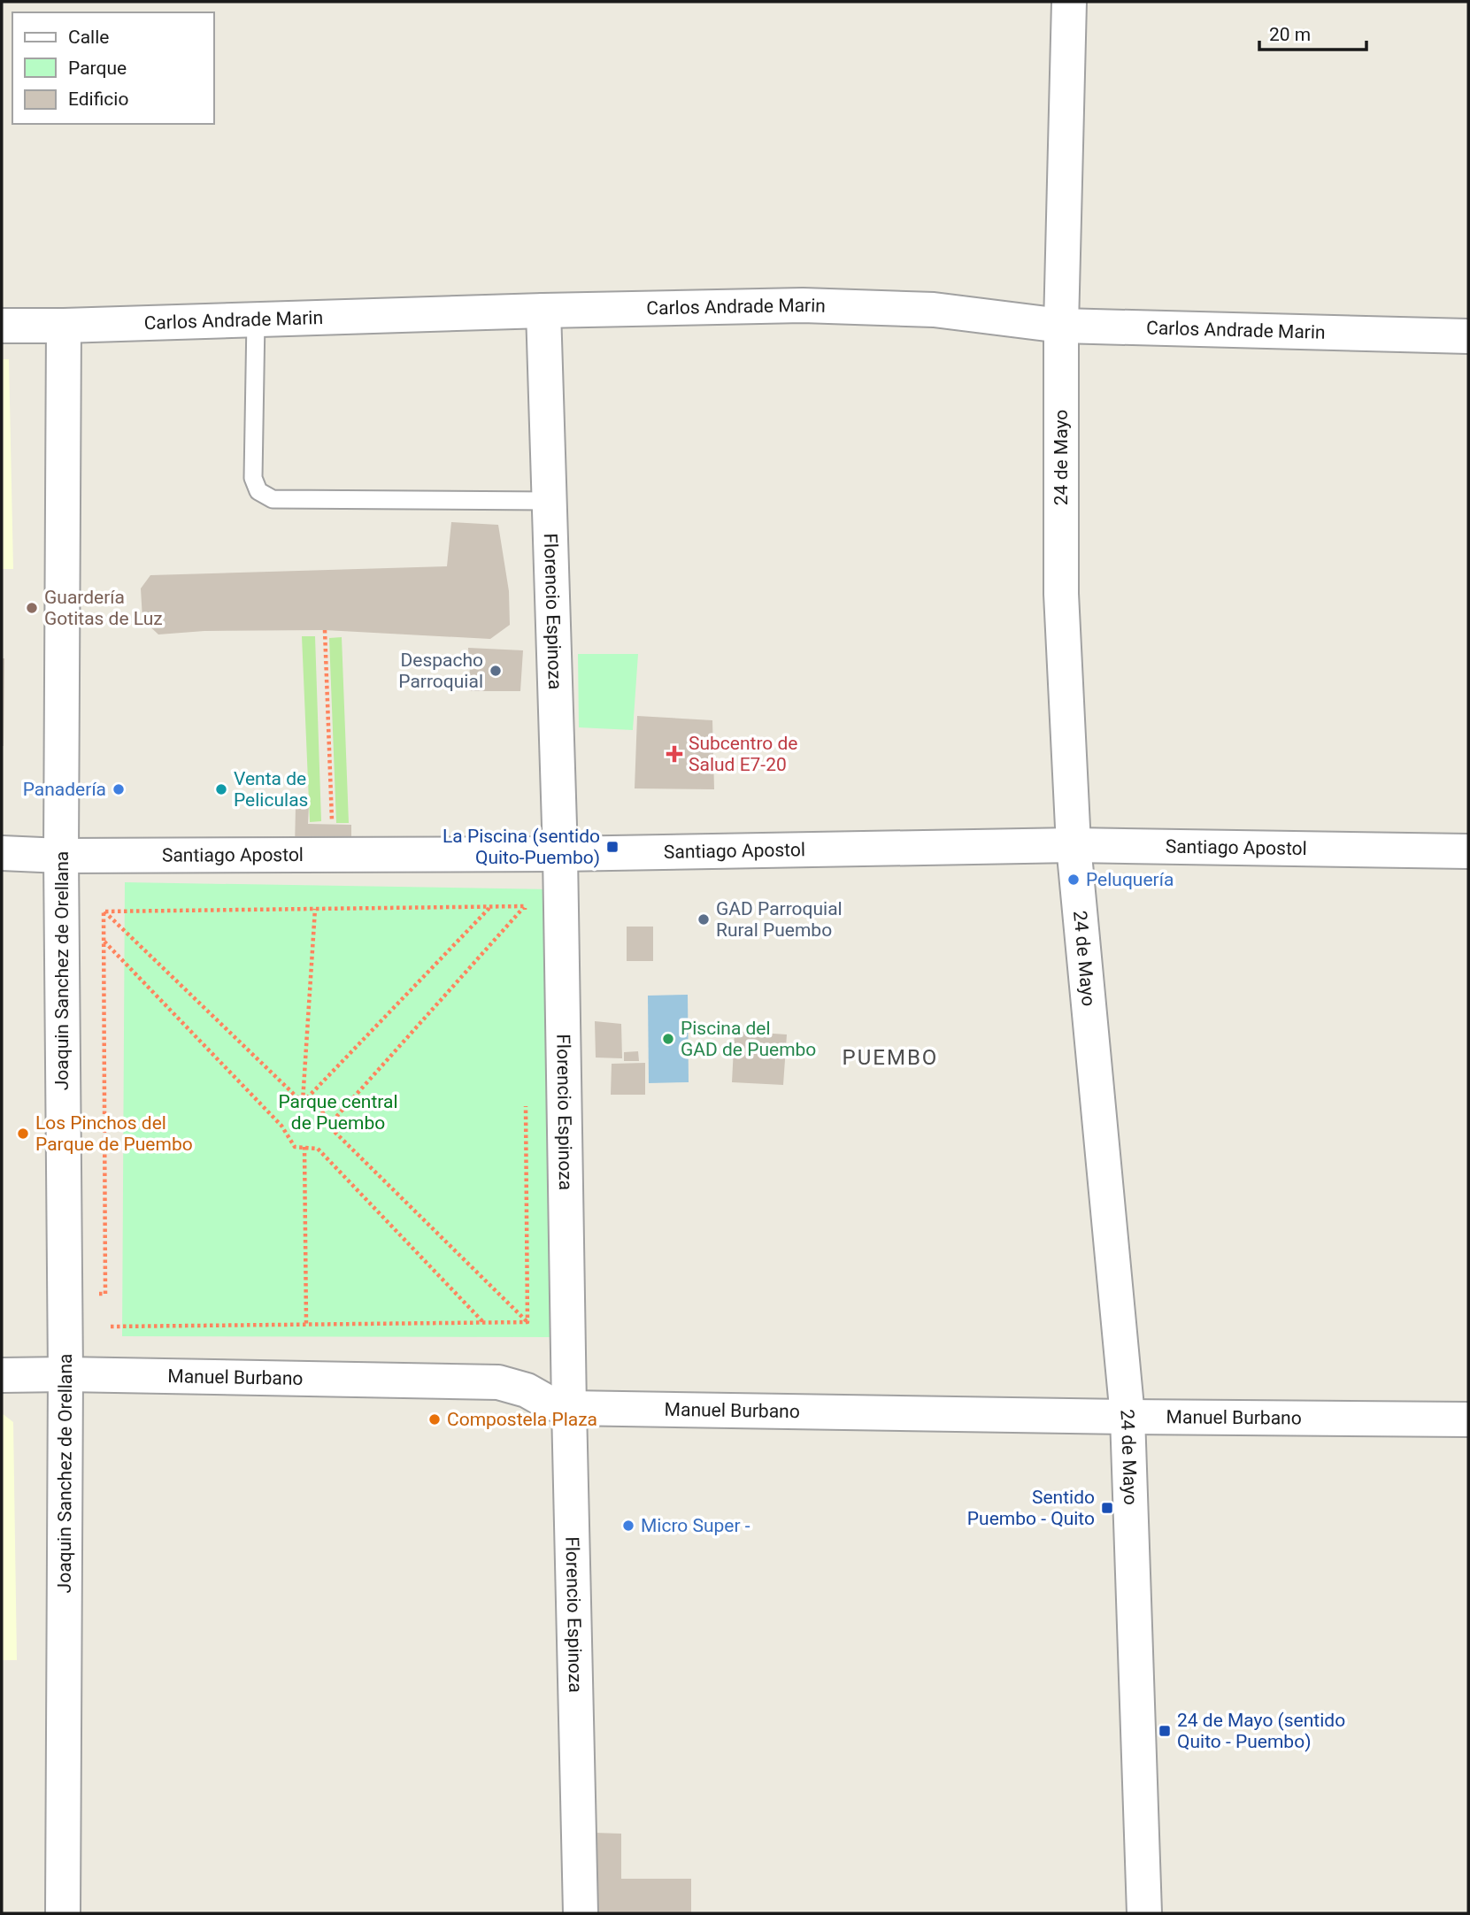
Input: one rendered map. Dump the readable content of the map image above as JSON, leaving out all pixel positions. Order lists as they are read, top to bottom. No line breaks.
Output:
{"streets":{"street":["Carlos Andrade Marin","24 de Mayo","Florencio Espinoza","Santiago Apostol","Joaquin Sanchez de Orellana","Manuel Burbano"]},"crossings":[["Carlos Andrade Marin","24 de Mayo"],["Carlos Andrade Marin","Florencio Espinoza"],["Carlos Andrade Marin","Joaquin Sanchez de Orellana"],["24 de Mayo","Santiago Apostol"],["24 de Mayo","Manuel Burbano"],["Florencio Espinoza","Santiago Apostol"],["Florencio Espinoza","Manuel Burbano"],["Santiago Apostol","Joaquin Sanchez de Orellana"],["Joaquin Sanchez de Orellana","Manuel Burbano"]],"districts":["PUEMBO"],"parks":["Parque central de Puembo"],"places":{"other":["Guardería Gotitas de Luz","Despacho Parroquial","Panadería","Venta de Peliculas","Peluquería","GAD Parroquial Rural Puembo","Piscina del GAD de Puembo","Los Pinchos del Parque de Puembo","Compostela Plaza","Micro Super -"],"health":["Subcentro de Salud E7-20"],"transit":["La Piscina (sentido Quito-Puembo)","Sentido Puembo - Quito","24 de Mayo (sentido Quito - Puembo)"]},"legend":["Calle","Parque","Edificio"],"scale_bar":"20 m"}
